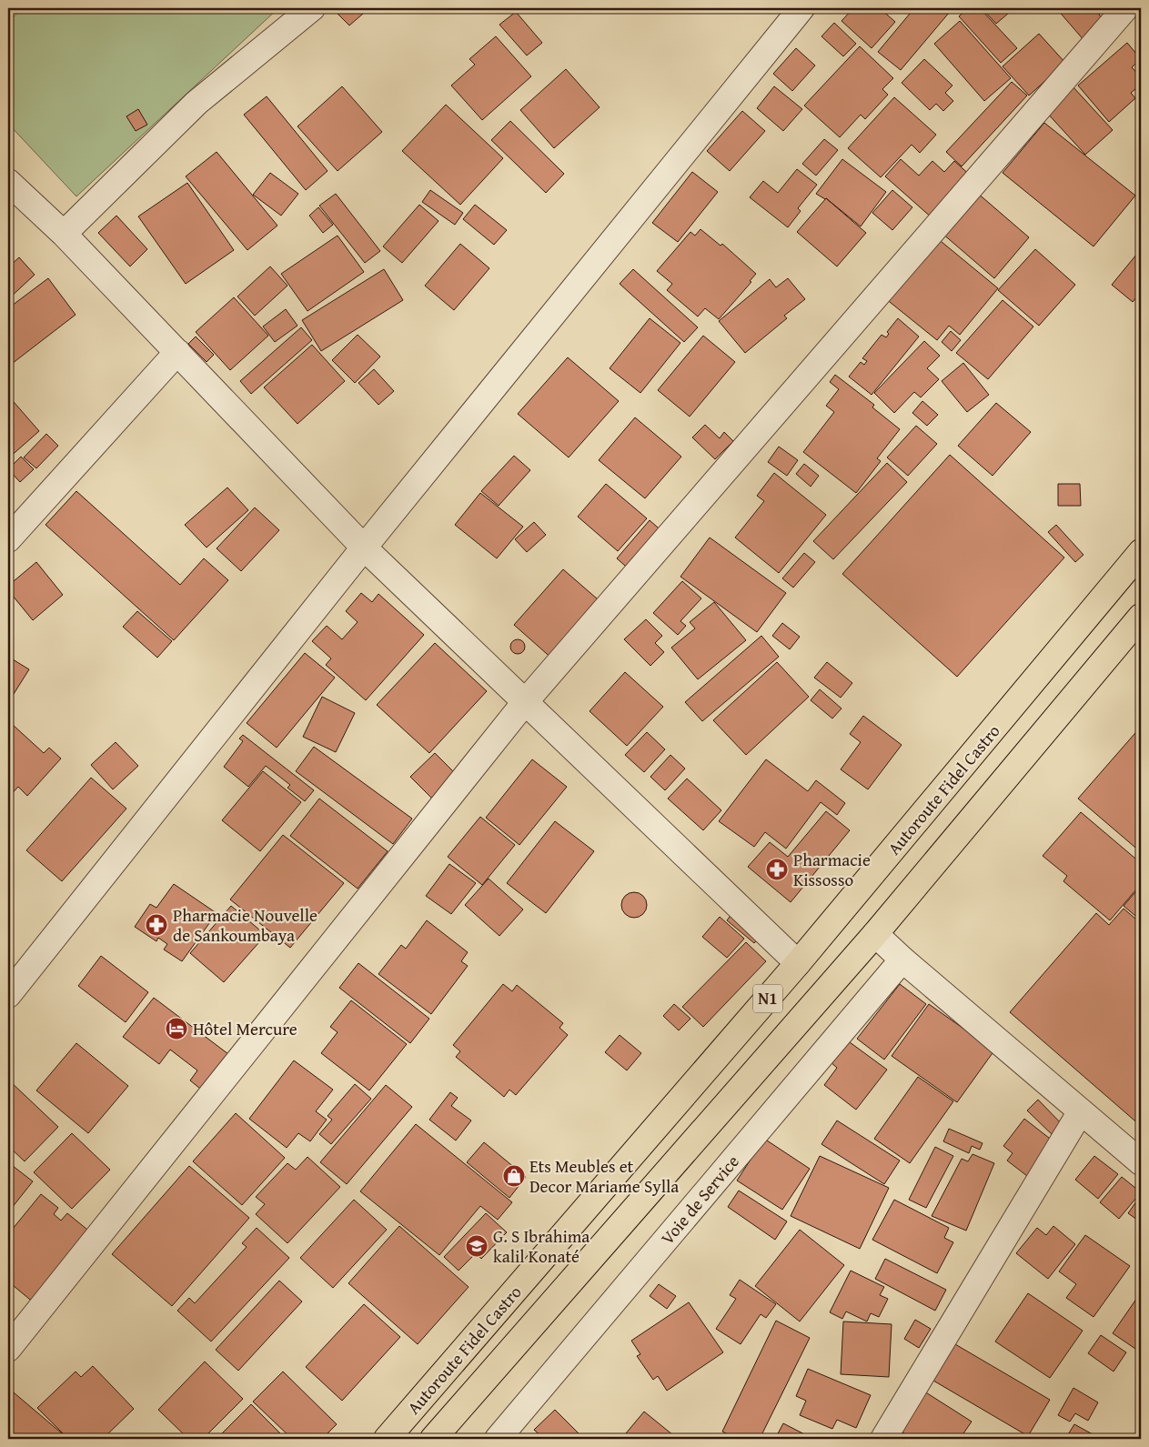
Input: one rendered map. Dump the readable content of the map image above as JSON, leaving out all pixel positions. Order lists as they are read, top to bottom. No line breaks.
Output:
{"streets":{"highway":["Autoroute Fidel Castro","N1"],"street":["Voie de Service"]},"places":{"pharmacy":["Pharmacie Kissosso","Pharmacie Nouvelle de Sankoumbaya"],"hotel":["Hôtel Mercure"],"shop":["Ets Meubles et Decor Mariame Sylla"],"school or university":["G. S Ibrahima kalil Konaté"]}}
